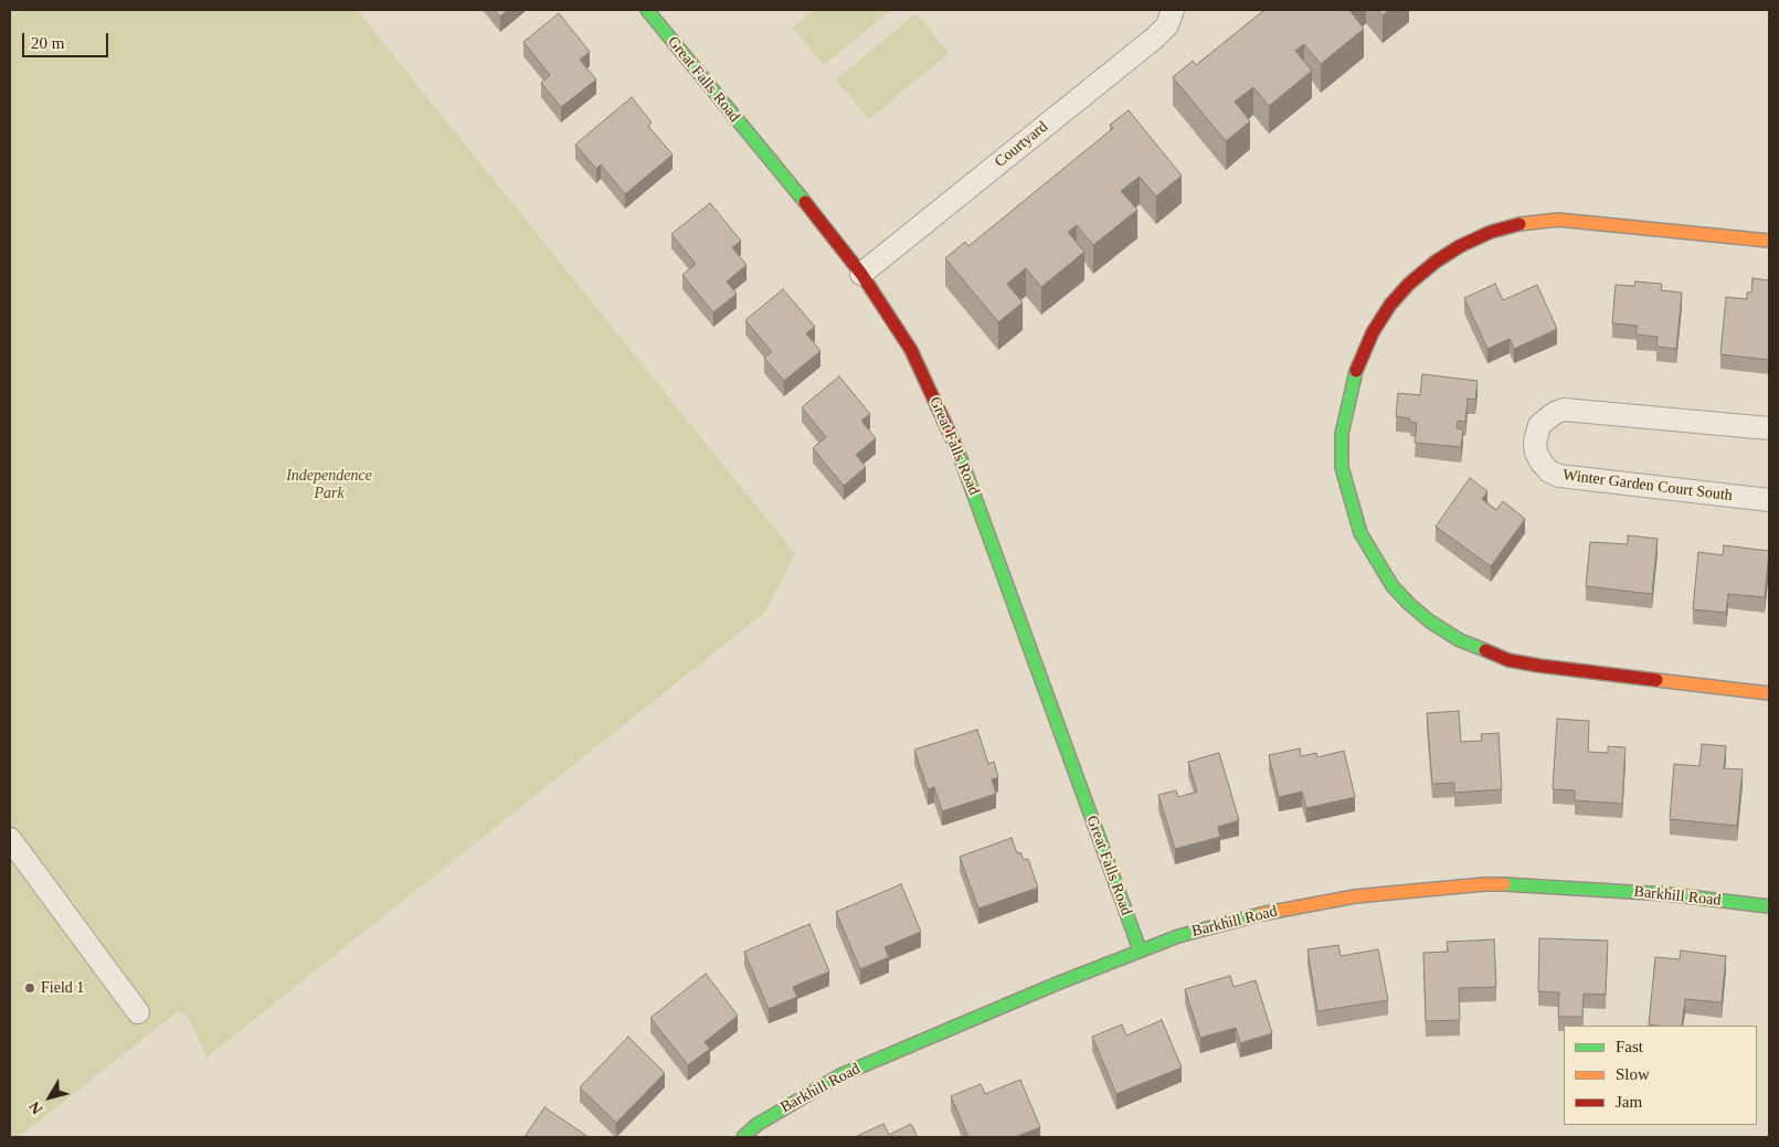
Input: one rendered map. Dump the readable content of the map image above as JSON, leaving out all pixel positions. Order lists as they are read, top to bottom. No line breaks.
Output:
{"streets":{"street":["Great Falls Road","Courtyard","Winter Garden Court South","Barkhill Road"]},"crossings":[["Great Falls Road","Courtyard"],["Great Falls Road","Barkhill Road"]],"parks":["Independence Park"],"places":["Field 1"],"legend":["Fast","Slow","Jam"],"scale_bar":"20 m","north":"bottom left"}
